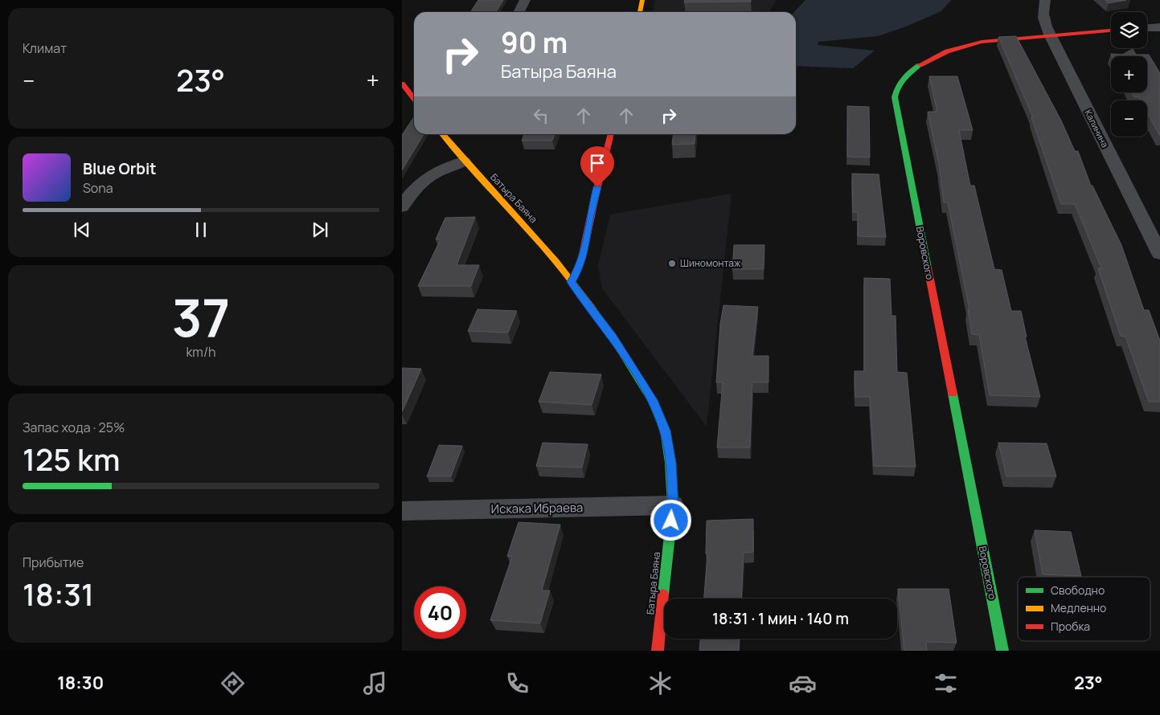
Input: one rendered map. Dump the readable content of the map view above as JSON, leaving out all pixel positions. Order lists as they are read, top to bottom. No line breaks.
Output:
{"streets":{"street":["Калинина","Батыра Баяна","Воровского","Искака Ибраева"]},"crossings":[["Калинина","Воровского"],["Батыра Баяна","Искака Ибраева"]],"places":["Шиномонтаж"],"legend":["Свободно","Медленно","Пробка"],"page":{"tile":["Климат",["37","km/h"],["Запас хода · 25%","125 km"],["Прибытие","18:31"]],"map_buttons":["+","−"],"turn":["90 m","Батыра Баяна"],"heat":["−","23°","+"],"song":["Blue Orbit","Sona"],"limit":"40","trip":"18:31 · 1 мин · 140 m","tabs":["18:30","23°"]}}
